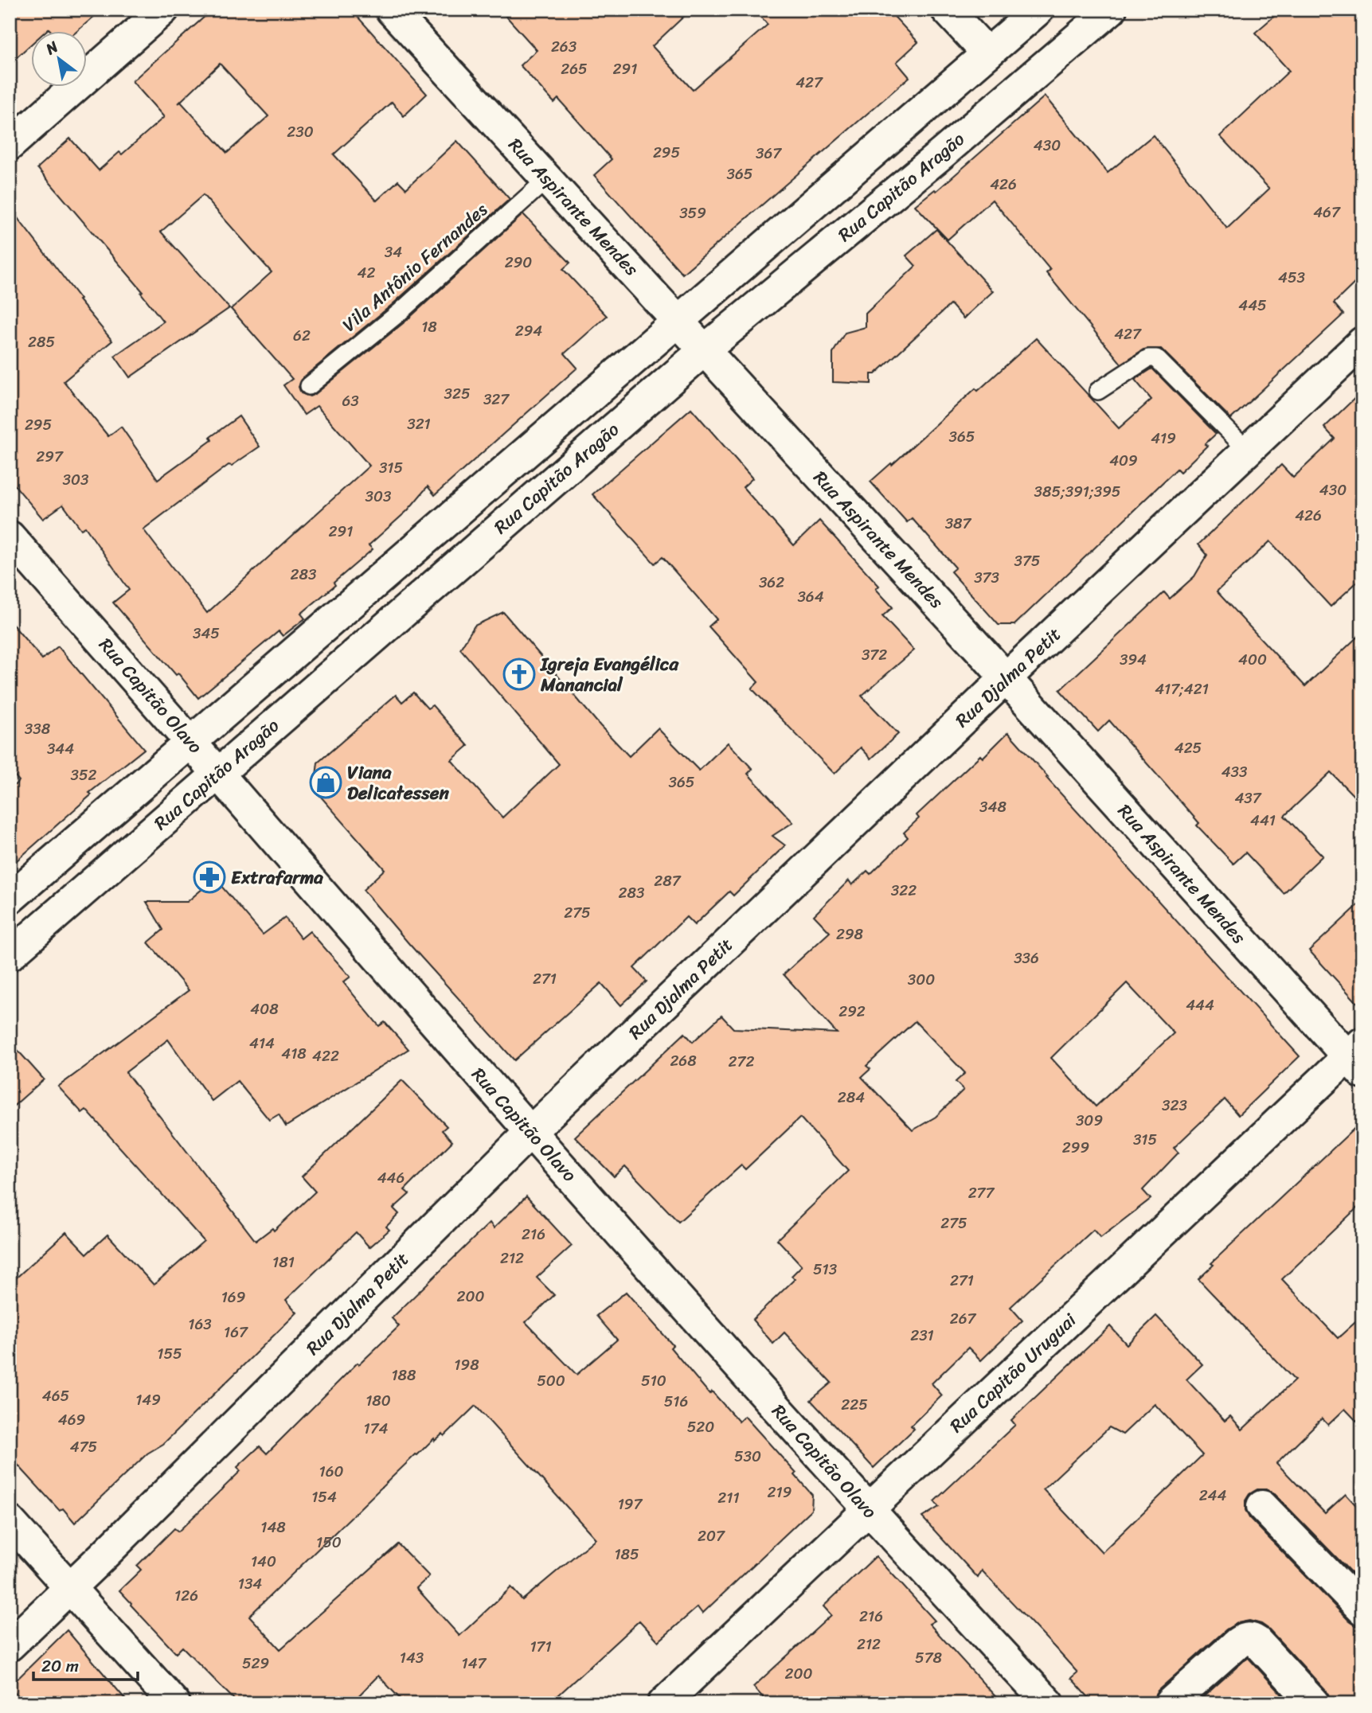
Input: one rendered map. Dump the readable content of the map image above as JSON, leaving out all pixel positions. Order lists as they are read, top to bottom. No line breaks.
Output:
{"streets":{"street":["Rua Capitão Aragão","Rua Aspirante Mendes","Rua Djalma Petit","Rua Capitão Olavo","Rua Capitão Uruguai"],"lane":["Vila Antônio Fernandes"]},"crossings":[["Rua Capitão Aragão","Rua Aspirante Mendes"],["Rua Capitão Aragão","Rua Capitão Olavo"],["Rua Aspirante Mendes","Vila Antônio Fernandes"],["Rua Aspirante Mendes","Rua Djalma Petit"],["Rua Aspirante Mendes","Rua Capitão Uruguai"],["Rua Djalma Petit","Rua Capitão Olavo"],["Rua Capitão Olavo","Rua Capitão Uruguai"]],"places":{"church":["Igreja Evangélica Manancial"],"shop":["Viana Delicatessen"],"pharmacy":["Extrafarma"]},"house_numbers":["263","265","291","427","230","430","295","367","365","426","467","359","34","290","42","453","445","18","294","427","62","285","325","327","63","321","295","365","419","297","409","315","303","430","385;391;395","303","426","387","291","375","283","373","362","364","345","372","394","400","417;421","338","425","344","433","352","365","437","348","441","287","322","283","275","298","336","271","300","444","408","292","414","418","422","268","272","284","323","309","315","299","446","277","275","216","212","181","513","271","200","169","267","163","167","231","155","198","188","500","510","465","149","180","516","225","469","520","174","475","530","160","219","244","154","211","197","148","207","150","185","140","134","126","216","212","171","143","578","529","147","200"],"scale_bar":"20 m","north":"top left"}
